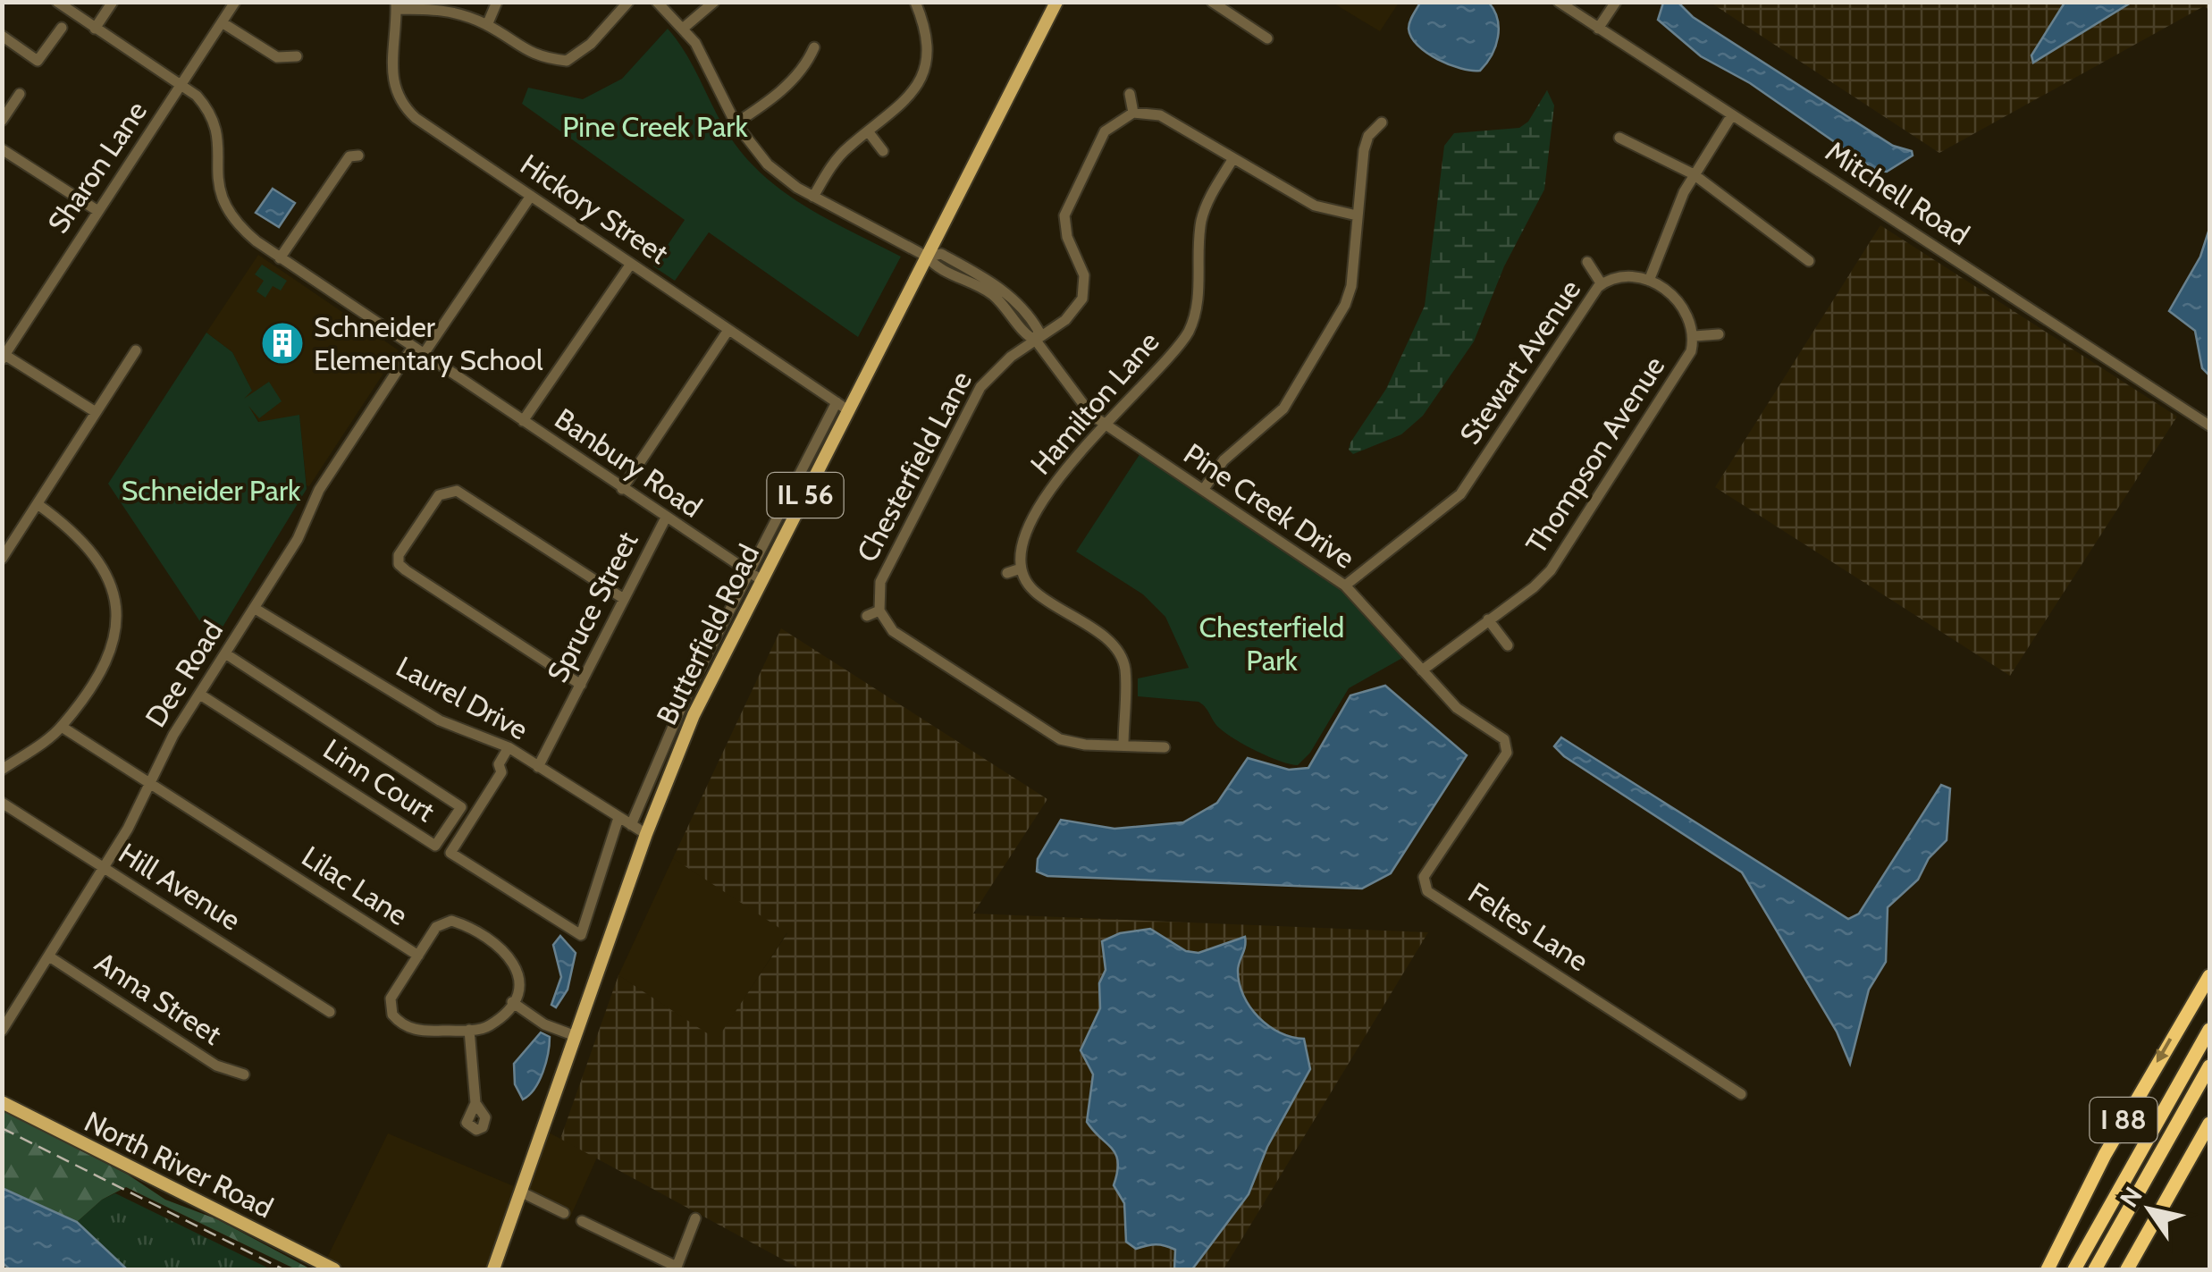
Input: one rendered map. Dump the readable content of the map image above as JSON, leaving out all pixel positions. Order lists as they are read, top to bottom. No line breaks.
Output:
{"streets":{"highway":["I 88"],"main road":["IL 56","Butterfield Road","North River Road"],"street":["Sharon Lane","Mitchell Road","Hickory Street","Stewart Avenue","Hamilton Lane","Thompson Avenue","Banbury Road","Chesterfield Lane","Pine Creek Drive","Spruce Street","Dee Road","Laurel Drive","Linn Court","Lilac Lane","Hill Avenue","Feltes Lane","Anna Street"]},"crossings":[["Sharon Lane","Banbury Road"],["Hickory Street","Spruce Street"],["Hickory Street","Butterfield Road"],["Hickory Street","Dee Road"],["Stewart Avenue","Thompson Avenue"],["Stewart Avenue","Pine Creek Drive"],["Hamilton Lane","Pine Creek Drive"],["Thompson Avenue","Pine Creek Drive"],["Banbury Road","Spruce Street"],["Banbury Road","Butterfield Road"],["Banbury Road","Dee Road"],["Chesterfield Lane","Pine Creek Drive"],["Pine Creek Drive","Butterfield Road"],["Pine Creek Drive","Feltes Lane"],["Spruce Street","Laurel Drive"],["Butterfield Road","Laurel Drive"],["Dee Road","Laurel Drive"],["Dee Road","Linn Court"],["Dee Road","Lilac Lane"],["Dee Road","Hill Avenue"],["Dee Road","Anna Street"]],"parks":["Pine Creek Park","Schneider Park","Chesterfield Park"],"places":{"building":["Schneider Elementary School"]},"north":"top left"}
